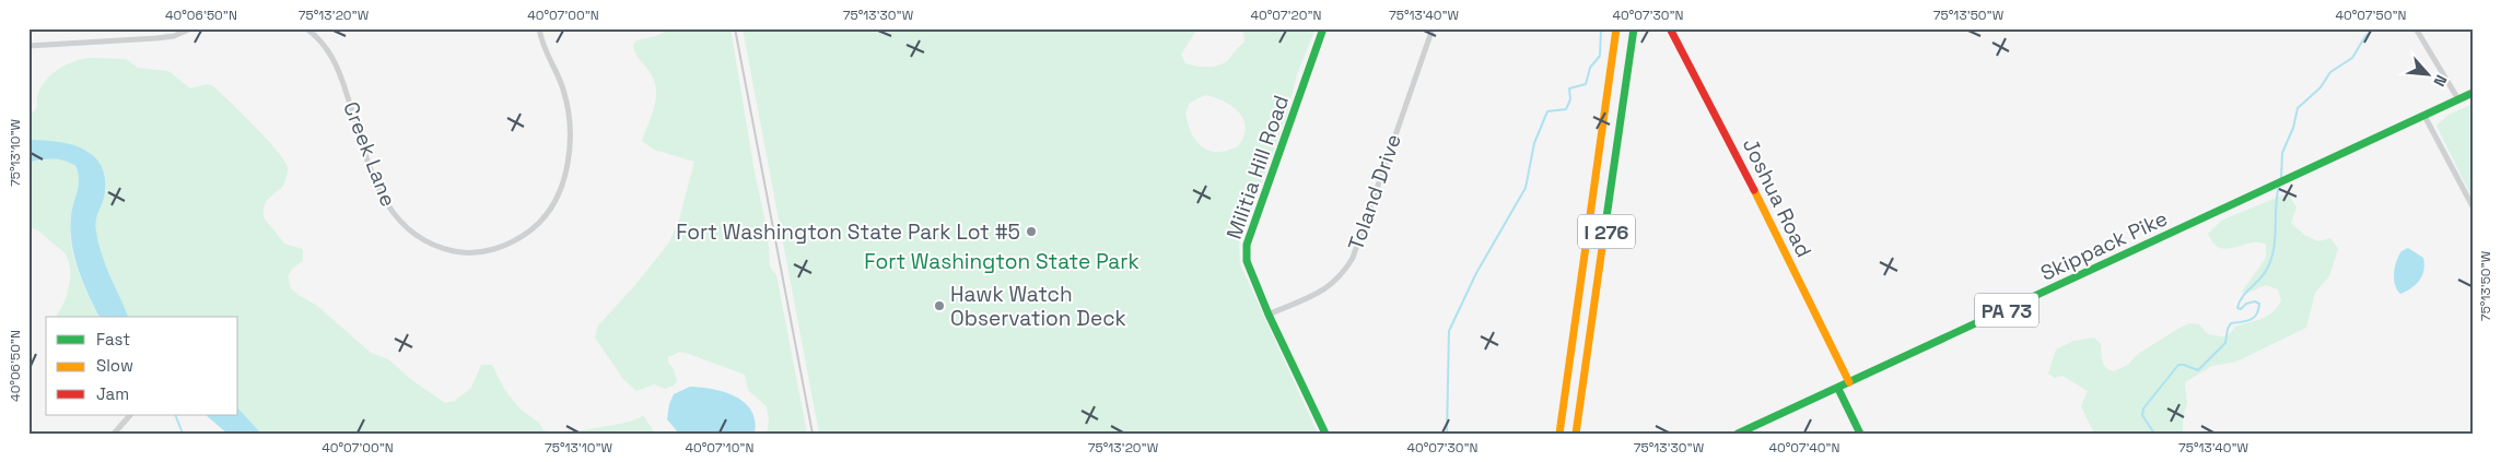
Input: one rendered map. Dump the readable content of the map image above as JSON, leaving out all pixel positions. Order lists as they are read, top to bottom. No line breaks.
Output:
{"streets":{"main road":["Militia Hill Road","Joshua Road","I 276","Skippack Pike","PA 73"],"street":["Creek Lane","Toland Drive"]},"crossings":[["Militia Hill Road","Toland Drive"],["Joshua Road","Skippack Pike"],["Skippack Pike","PA 73"]],"parks":["Fort Washington State Park"],"places":["Fort Washington State Park Lot #5","Hawk Watch Observation Deck"],"legend":["Fast","Slow","Jam"],"north":"bottom right","coordinates":["40°06'50\"N","75°13'20\"W","40°07'00\"N","75°13'30\"W","40°07'20\"N","75°13'40\"W","40°07'30\"N","75°13'50\"W","40°07'50\"N","75°13'10\"W","40°07'10\"N","40°07'40\"N"]}
